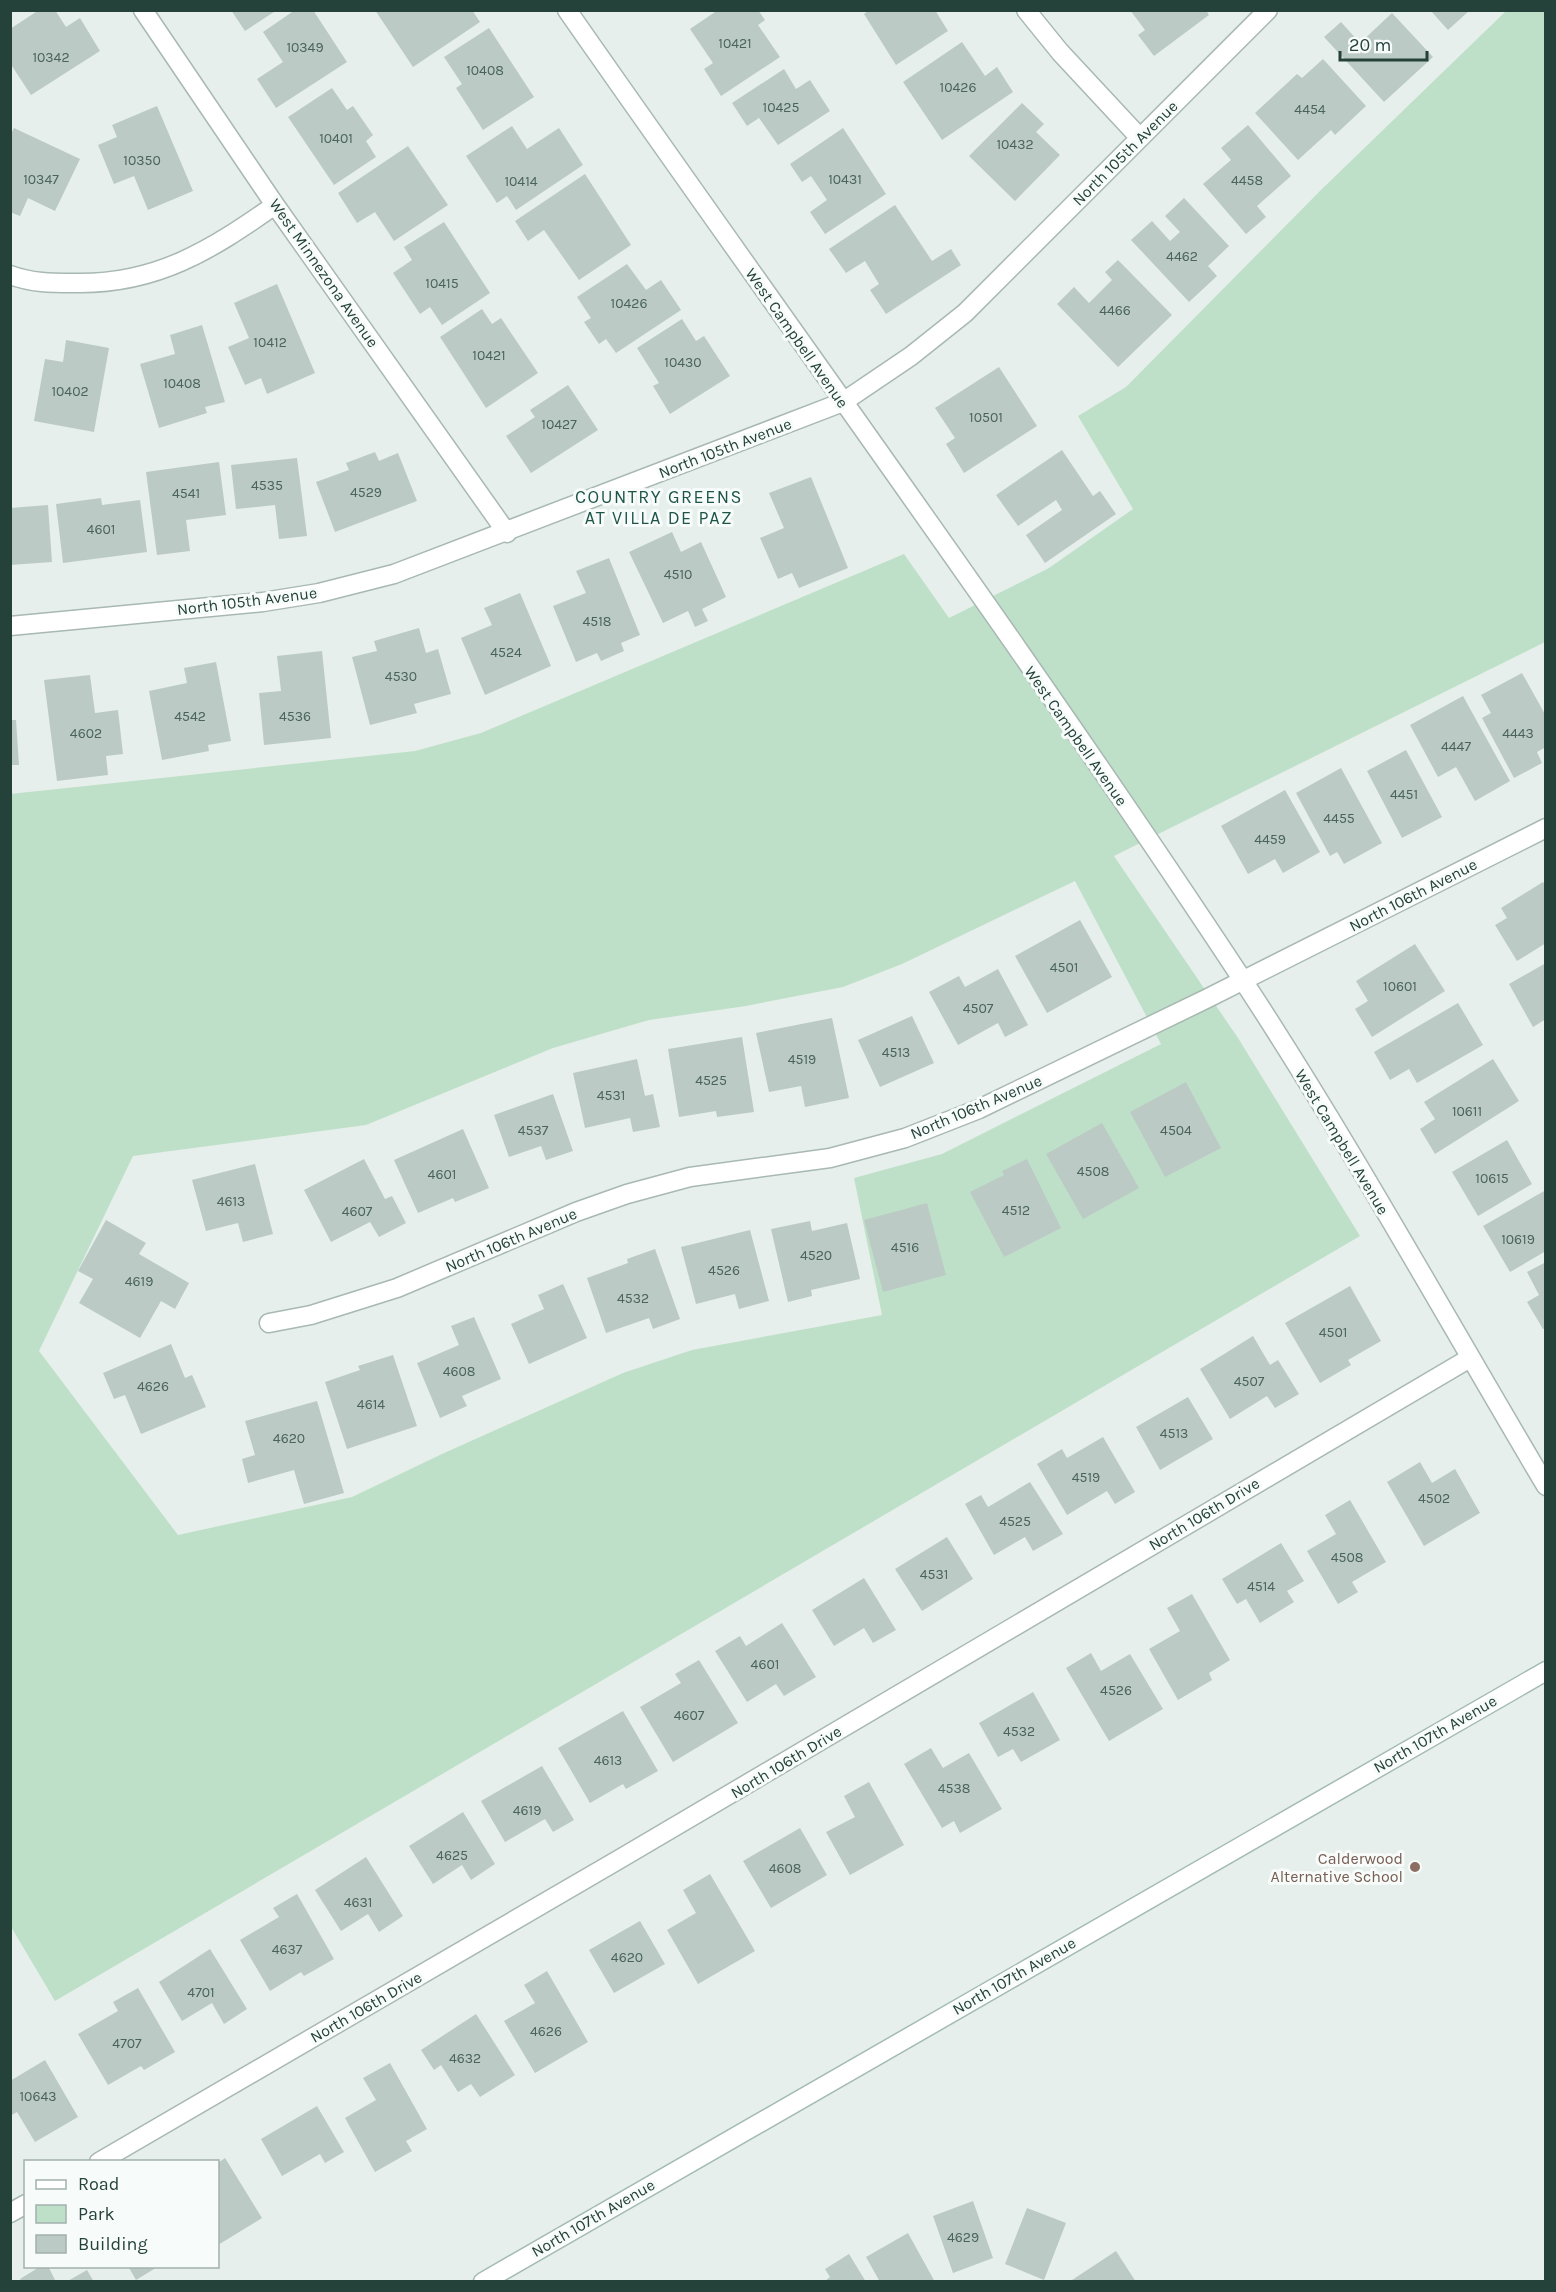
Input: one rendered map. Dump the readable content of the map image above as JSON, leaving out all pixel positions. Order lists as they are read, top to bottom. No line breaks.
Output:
{"streets":{"street":["North 105th Avenue","West Minnezona Avenue","West Campbell Avenue","North 106th Avenue","North 106th Drive","North 107th Avenue"]},"crossings":[["North 105th Avenue","West Minnezona Avenue"],["North 105th Avenue","West Campbell Avenue"],["West Campbell Avenue","North 106th Avenue"],["West Campbell Avenue","North 106th Drive"]],"districts":["COUNTRY GREENS AT VILLA DE PAZ"],"places":["Calderwood Alternative School"],"house_numbers":["10421","10349","10342","10408","10426","10425","4454","10401","10432","10350","10347","10431","4458","10414","4462","10415","10426","4466","10412","10421","10430","10408","10402","10501","10427","4535","4529","4541","4601","4510","4518","4524","4530","4542","4536","4602","4443","4447","4451","4455","4459","4501","10601","4507","4513","4519","4525","4531","10611","4537","4504","4508","4601","10615","4613","4512","4607","10619","4516","4520","4526","4619","4532","4501","4608","4507","4626","4614","4513","4620","4519","4502","4525","4508","4531","4514","4601","4526","4607","4532","4613","4538","4619","4625","4608","4631","4637","4620","4701","4626","4707","4632","10643","4629"],"legend":["Road","Park","Building"],"scale_bar":"20 m"}
